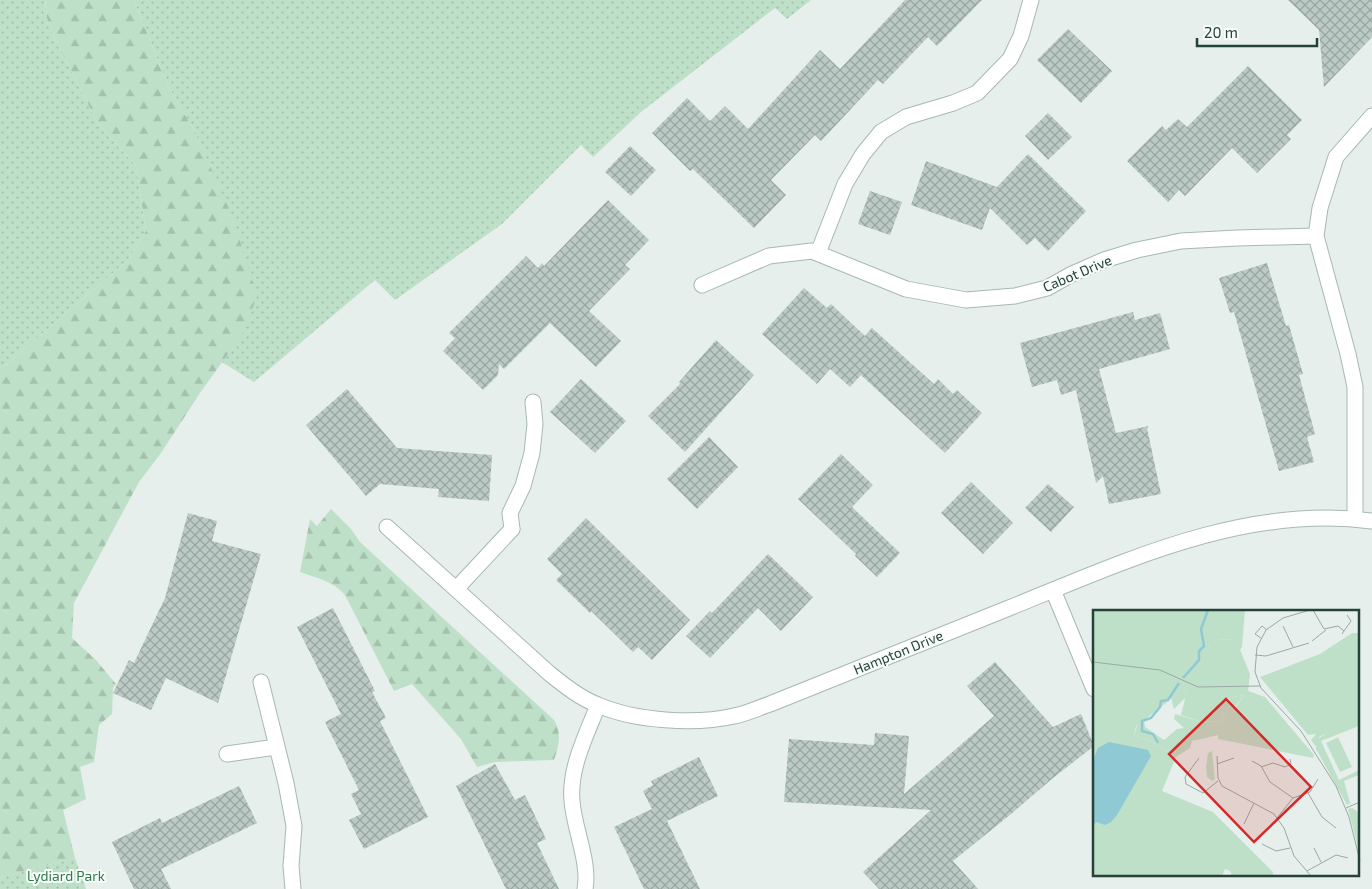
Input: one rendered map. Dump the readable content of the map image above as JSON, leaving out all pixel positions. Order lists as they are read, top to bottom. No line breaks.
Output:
{"streets":{"street":["Cabot Drive","Hampton Drive"]},"parks":["Lydiard Park"],"scale_bar":"20 m"}
